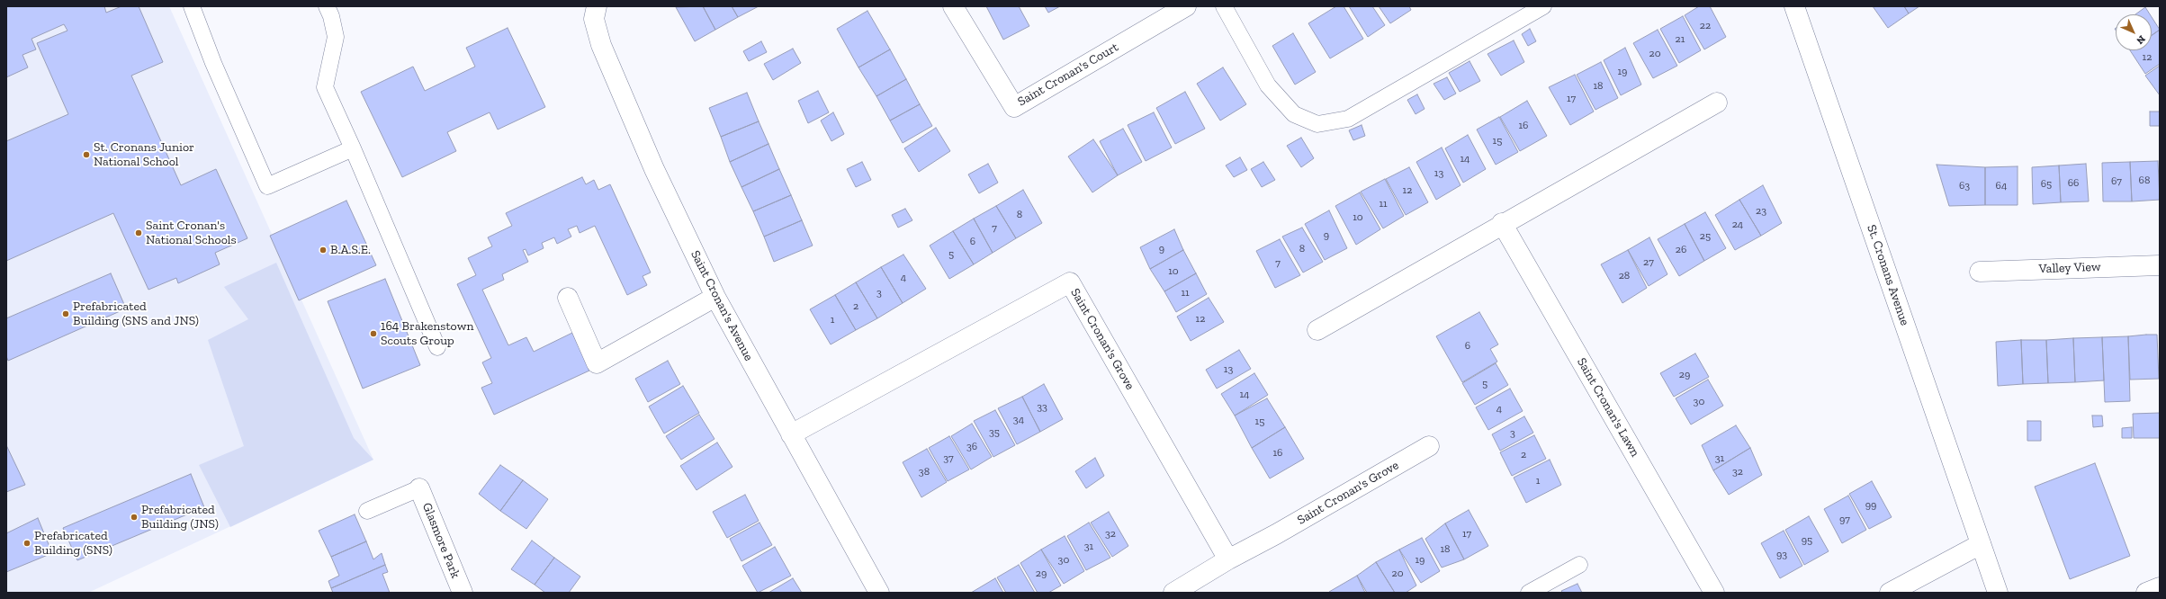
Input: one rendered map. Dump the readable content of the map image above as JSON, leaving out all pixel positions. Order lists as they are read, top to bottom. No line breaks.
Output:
{"streets":{"street":["Saint Cronan's Court","Valley View","St. Cronans Avenue","Saint Cronan's Avenue","Saint Cronan's Grove","Saint Cronan's Lawn","Glasmore Park"]},"crossings":[["Saint Cronan's Avenue","Saint Cronan's Grove"]],"places":["St. Cronans Junior National School","Saint Cronan's National Schools","B.A.S.E.","Prefabricated Building (SNS and JNS)","164 Brakenstown Scouts Group","Prefabricated Building (JNS)","Prefabricated Building (SNS)"],"house_numbers":["22","21","20","12","19","18","17","16","15","14","13","68","67","66","65","63","64","12","11","23","8","10","24","7","9","25","6","9","8","26","5","27","7","10","28","4","3","11","2","12","1","6","13","29","5","14","30","33","4","34","15","35","3","36","16","2","37","31","38","32","1","99","97","32","17","95","31","18","93","30","19","29","20"],"north":"bottom right"}
